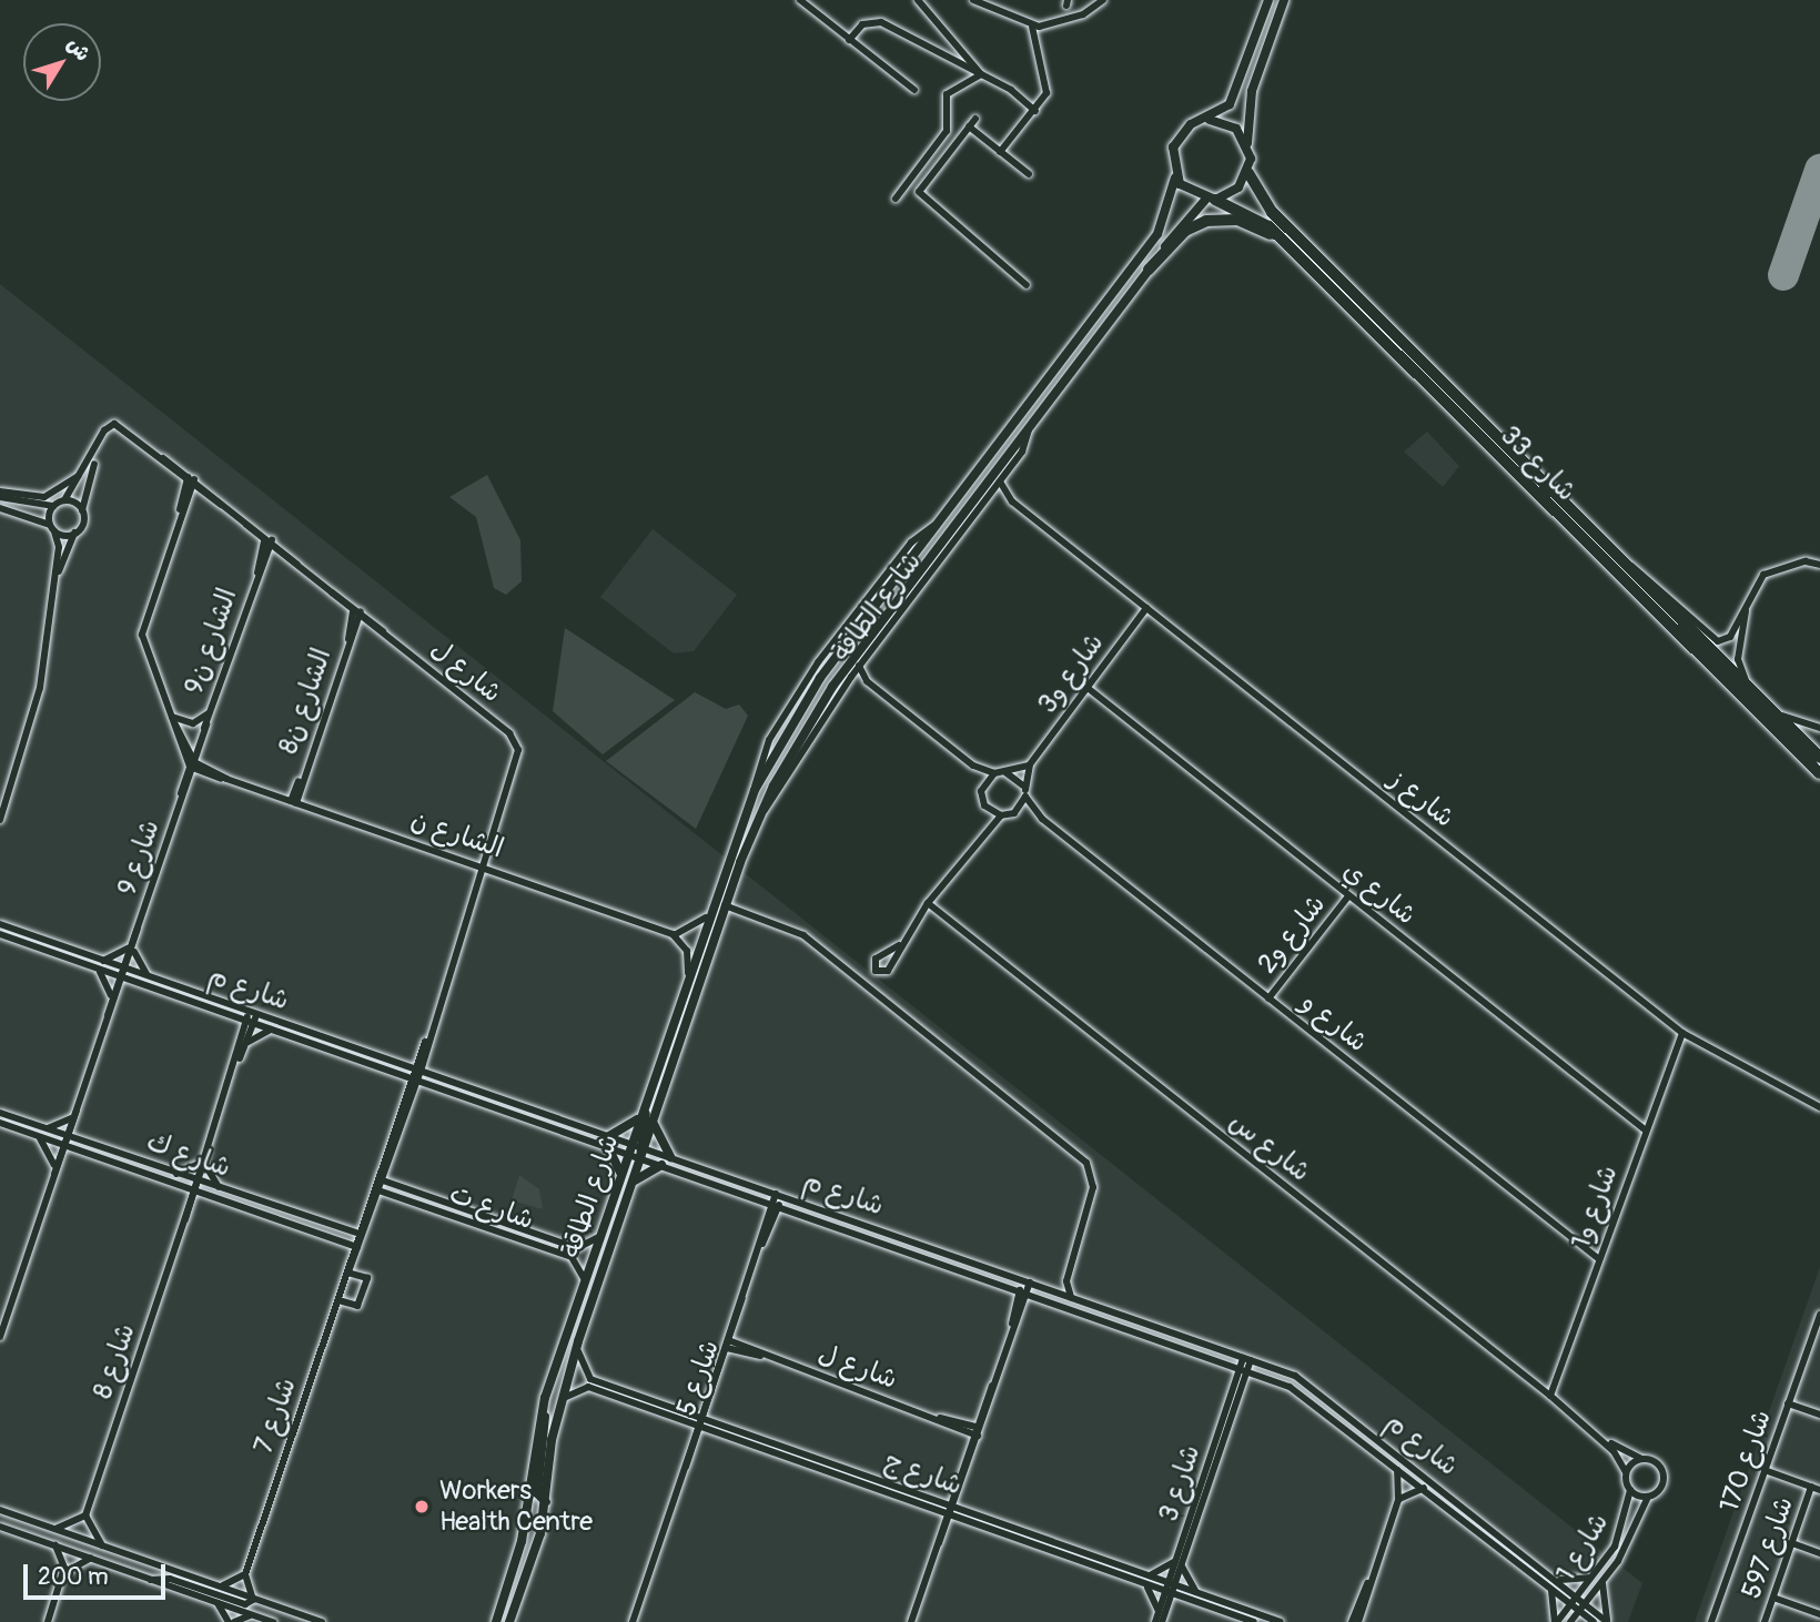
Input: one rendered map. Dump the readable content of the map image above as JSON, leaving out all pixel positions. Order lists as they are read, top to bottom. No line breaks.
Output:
{"streets":{"highway":["شارع 33"],"main road":["شارع الطاقة"],"street":["الشارع ن9","شارع ل","شارع و3","الشارع ن8","شارع ز","الشارع ن","شارع 9","شارع ي","شارع و2","شارع م","شارع و","شارع س","شارع ك","شارع ت","شارع و1","شارع 8","شارع 5","شارع 7","شارع 170","شارع ج","شارع 3","شارع 1","شارع 597"]},"crossings":[["شارع 33","شارع الطاقة"],["شارع الطاقة","شارع ز"],["شارع الطاقة","شارع م"],["شارع الطاقة","شارع ت"],["شارع الطاقة","شارع ج"],["الشارع ن9","شارع ل"],["الشارع ن9","الشارع ن"],["الشارع ن9","شارع 9"],["شارع ل","الشارع ن8"],["شارع ل","شارع 5"],["شارع ل","شارع 7"],["شارع و3","شارع ز"],["شارع و3","شارع ي"],["شارع و3","شارع و"],["الشارع ن8","الشارع ن"],["شارع ز","شارع و1"],["الشارع ن","شارع 9"],["الشارع ن","شارع 7"],["شارع 9","شارع م"],["شارع 9","شارع ك"],["شارع 9","شارع 8"],["شارع ي","شارع و2"],["شارع ي","شارع و1"],["شارع و2","شارع و"],["شارع م","شارع ك"],["شارع م","شارع 8"],["شارع م","شارع 5"],["شارع م","شارع 7"],["شارع م","شارع 3"],["شارع م","شارع 1"],["شارع و","شارع و1"],["شارع س","شارع و1"],["شارع س","شارع 1"],["شارع ك","شارع 8"],["شارع ك","شارع 7"],["شارع ت","شارع 7"],["شارع 5","شارع ج"],["شارع ج","شارع 3"]],"places":["Workers Health Centre"],"scale_bar":"200 m","north":"top right"}
